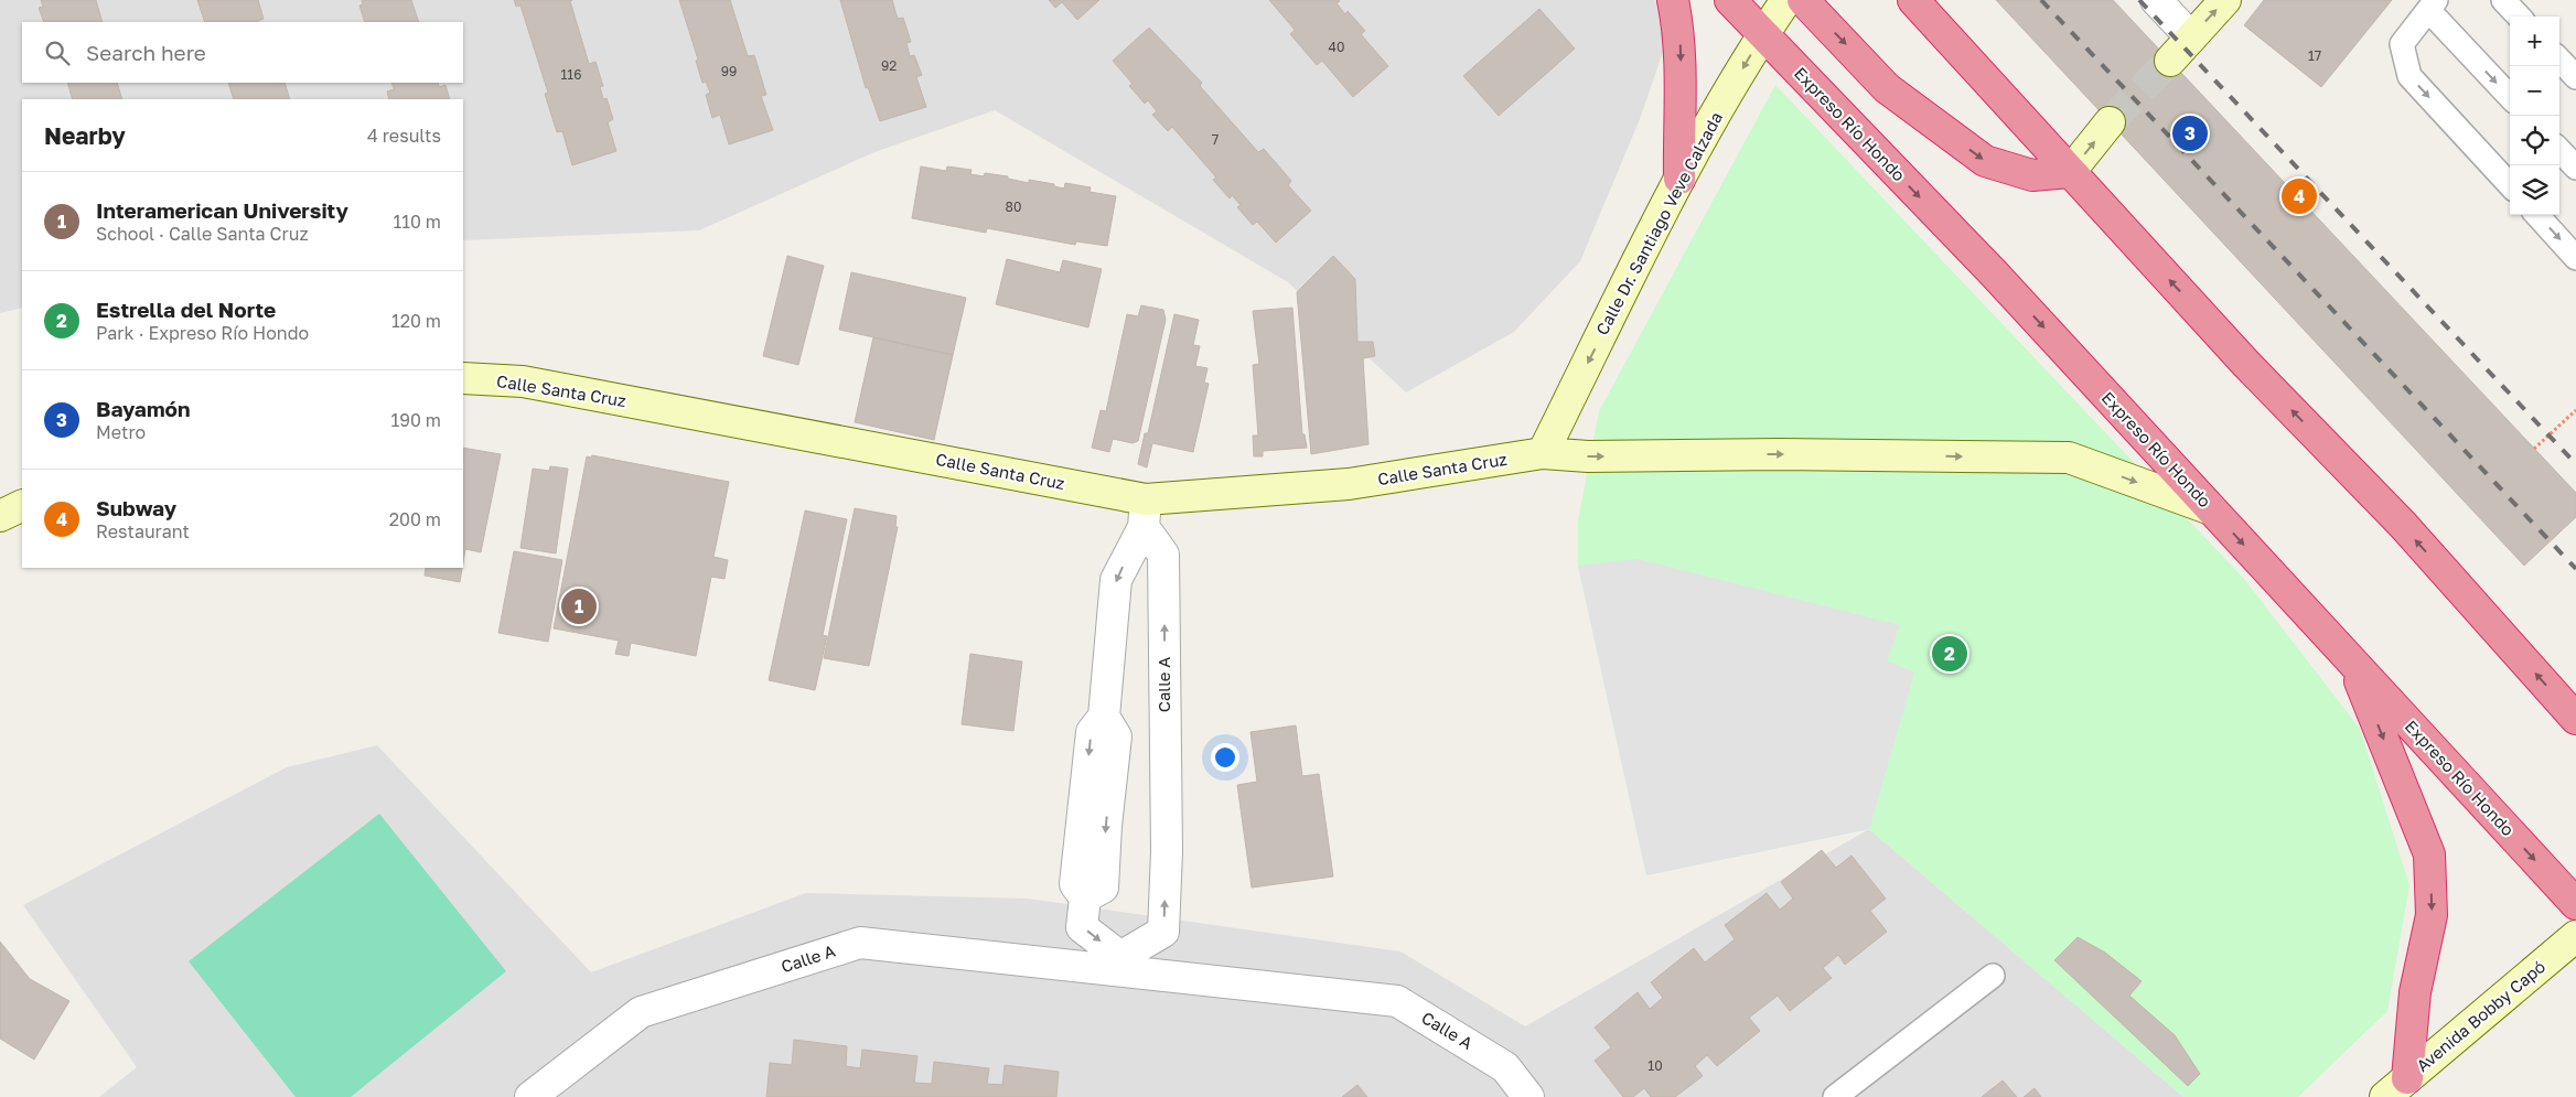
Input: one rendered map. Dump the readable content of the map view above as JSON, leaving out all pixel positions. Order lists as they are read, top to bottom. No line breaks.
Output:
{"streets":{"highway":["Expreso Río Hondo"],"street":["Calle Dr. Santiago Veve Calzada","Calle Santa Cruz","Calle A","Avenida Bobby Capó"]},"crossings":[["Expreso Río Hondo","Calle Dr. Santiago Veve Calzada"],["Expreso Río Hondo","Calle Santa Cruz"],["Calle Dr. Santiago Veve Calzada","Calle Santa Cruz"],["Calle Santa Cruz","Calle A"]],"one_way":["Calle Dr. Santiago Veve Calzada","Calle Santa Cruz"],"house_numbers":["40","17","92","99","116","7","80","10"],"page":{"map_buttons":["+","−"],"search":"Search here","heading":["Nearby","4 results"],"pins":["3","4","1","2"],"list":[{"mark":"1","name":"Interamerican University","note":"School · Calle Santa Cruz","value":"110 m"},{"mark":"2","name":"Estrella del Norte","note":"Park · Expreso Río Hondo","value":"120 m"},{"mark":"3","name":"Bayamón","note":"Metro","value":"190 m"},{"mark":"4","name":"Subway","note":"Restaurant","value":"200 m"}]}}
